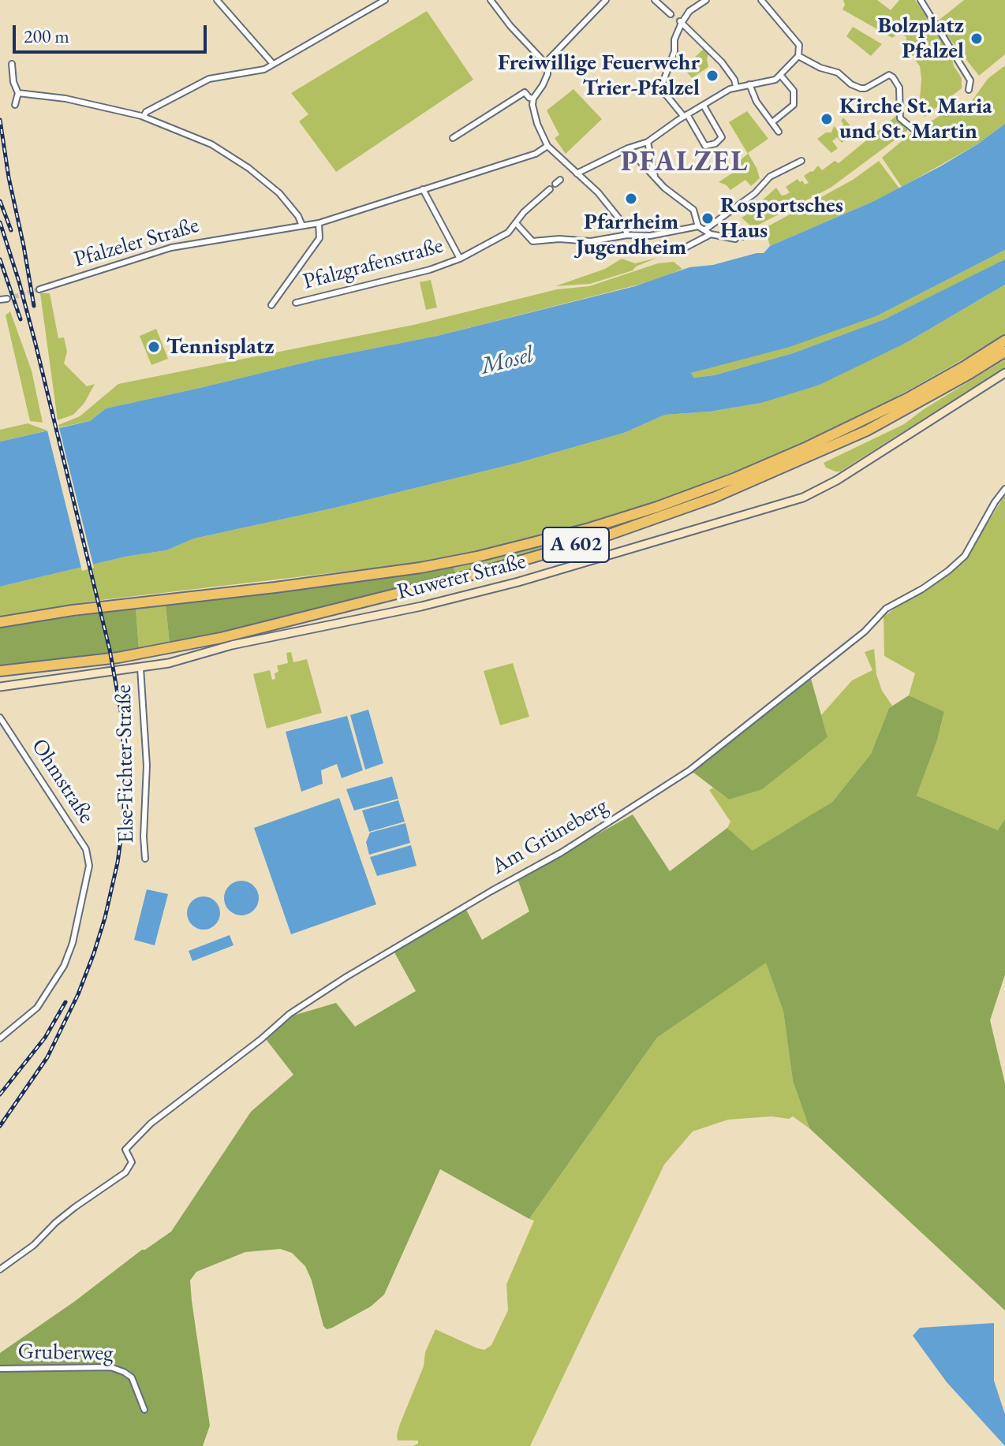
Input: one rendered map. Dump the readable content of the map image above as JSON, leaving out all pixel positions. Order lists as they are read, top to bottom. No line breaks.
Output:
{"streets":{"highway":["A 602"],"main road":["Ruwerer Straße"],"street":["Pfalzeler Straße","Pfalzgrafenstraße","Else-Fichter-Straße","Ohmstraße","Am Grüneberg","Gruberweg"]},"crossings":[["Pfalzeler Straße","Pfalzgrafenstraße"],["Ruwerer Straße","Else-Fichter-Straße"]],"districts":["PFALZEL"],"water":["Mosel"],"places":["Bolzplatz Pfalzel","Freiwillige Feuerwehr Trier-Pfalzel","Kirche St. Maria und St. Martin","Pfarrheim Jugendheim","Rosportsches Haus","Tennisplatz"],"scale_bar":"200 m"}
